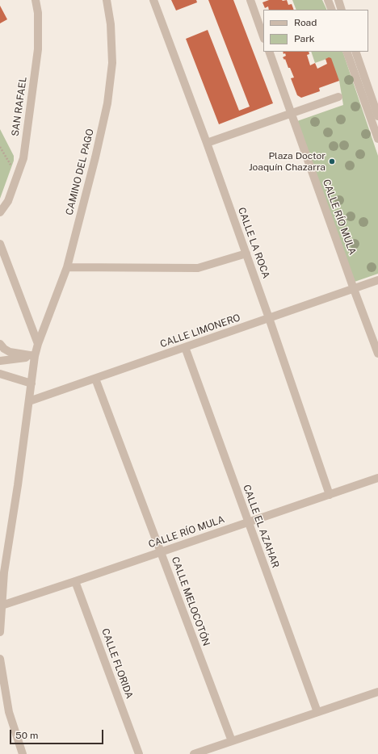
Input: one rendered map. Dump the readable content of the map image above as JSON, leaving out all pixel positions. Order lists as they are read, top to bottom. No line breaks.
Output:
{"streets":{"street":["SAN RAFAEL","CAMINO DEL PAGO","CALLE RÍO MULA","CALLE LA ROCA","CALLE LIMONERO","CALLE EL AZAHAR","CALLE MELOCOTÓN","CALLE FLORIDA"]},"crossings":[["CAMINO DEL PAGO","CALLE RÍO MULA"],["CAMINO DEL PAGO","CALLE LIMONERO"],["CALLE RÍO MULA","CALLE LA ROCA"],["CALLE RÍO MULA","CALLE LIMONERO"],["CALLE RÍO MULA","CALLE EL AZAHAR"],["CALLE RÍO MULA","CALLE MELOCOTÓN"],["CALLE RÍO MULA","CALLE FLORIDA"],["CALLE LA ROCA","CALLE LIMONERO"],["CALLE LIMONERO","CALLE EL AZAHAR"],["CALLE LIMONERO","CALLE MELOCOTÓN"]],"places":["Plaza Doctor Joaquín Chazarra"],"legend":["Road","Park"],"scale_bar":"50 m"}
